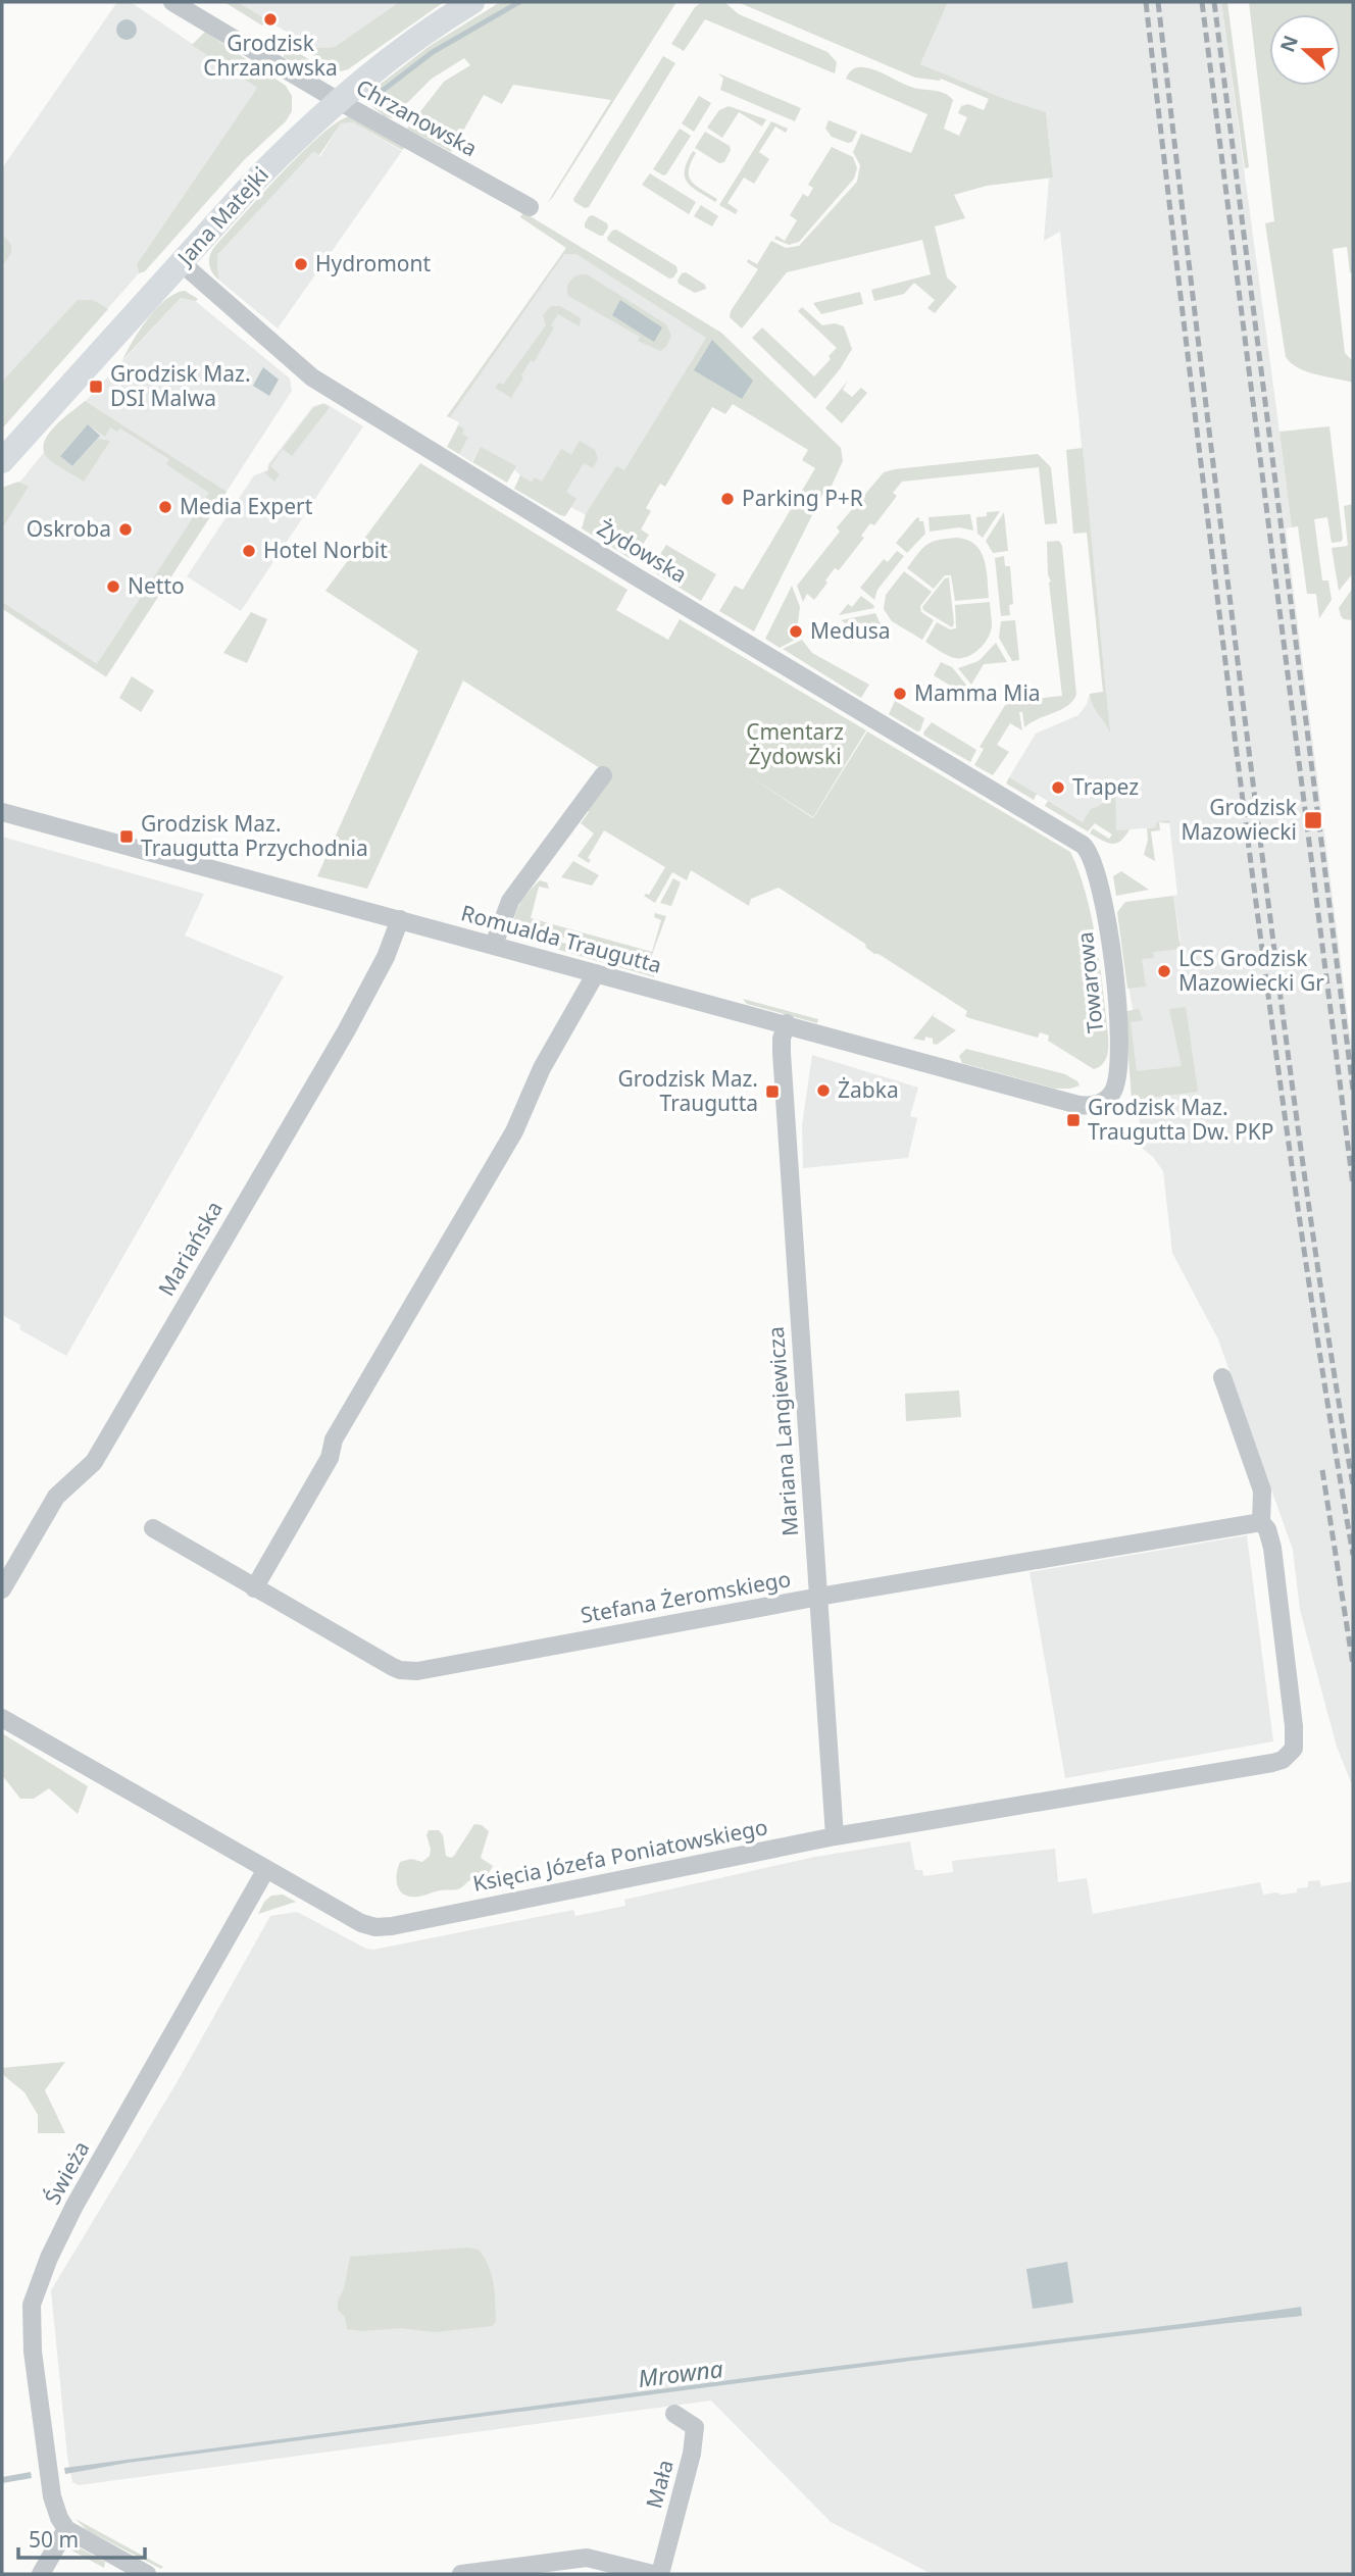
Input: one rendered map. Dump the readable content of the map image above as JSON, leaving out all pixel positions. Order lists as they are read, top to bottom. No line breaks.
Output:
{"streets":{"street":["Chrzanowska","Jana Matejki","Żydowska","Romualda Traugutta","Towarowa","Mariańska","Mariana Langiewicza","Stefana Żeromskiego","Księcia Józefa Poniatowskiego","Świeża","Mała"]},"crossings":[["Chrzanowska","Jana Matejki"],["Jana Matejki","Żydowska"],["Żydowska","Towarowa"],["Romualda Traugutta","Towarowa"],["Romualda Traugutta","Mariańska"],["Romualda Traugutta","Mariana Langiewicza"],["Mariana Langiewicza","Stefana Żeromskiego"],["Mariana Langiewicza","Księcia Józefa Poniatowskiego"],["Stefana Żeromskiego","Księcia Józefa Poniatowskiego"],["Księcia Józefa Poniatowskiego","Świeża"]],"water":["Mrowna"],"parks":["Cmentarz Żydowski"],"places":{"other":["Grodzisk Chrzanowska","Hydromont","Parking P+R","Media Expert","Oskroba","Hotel Norbit","Netto","Medusa","Mamma Mia","Trapez","LCS Grodzisk Mazowiecki Gr","Żabka"],"transit":["Grodzisk Maz. DSI Malwa","Grodzisk Mazowiecki","Grodzisk Maz. Traugutta Przychodnia","Grodzisk Maz. Traugutta","Grodzisk Maz. Traugutta Dw. PKP"]},"scale_bar":"50 m","north":"left"}
